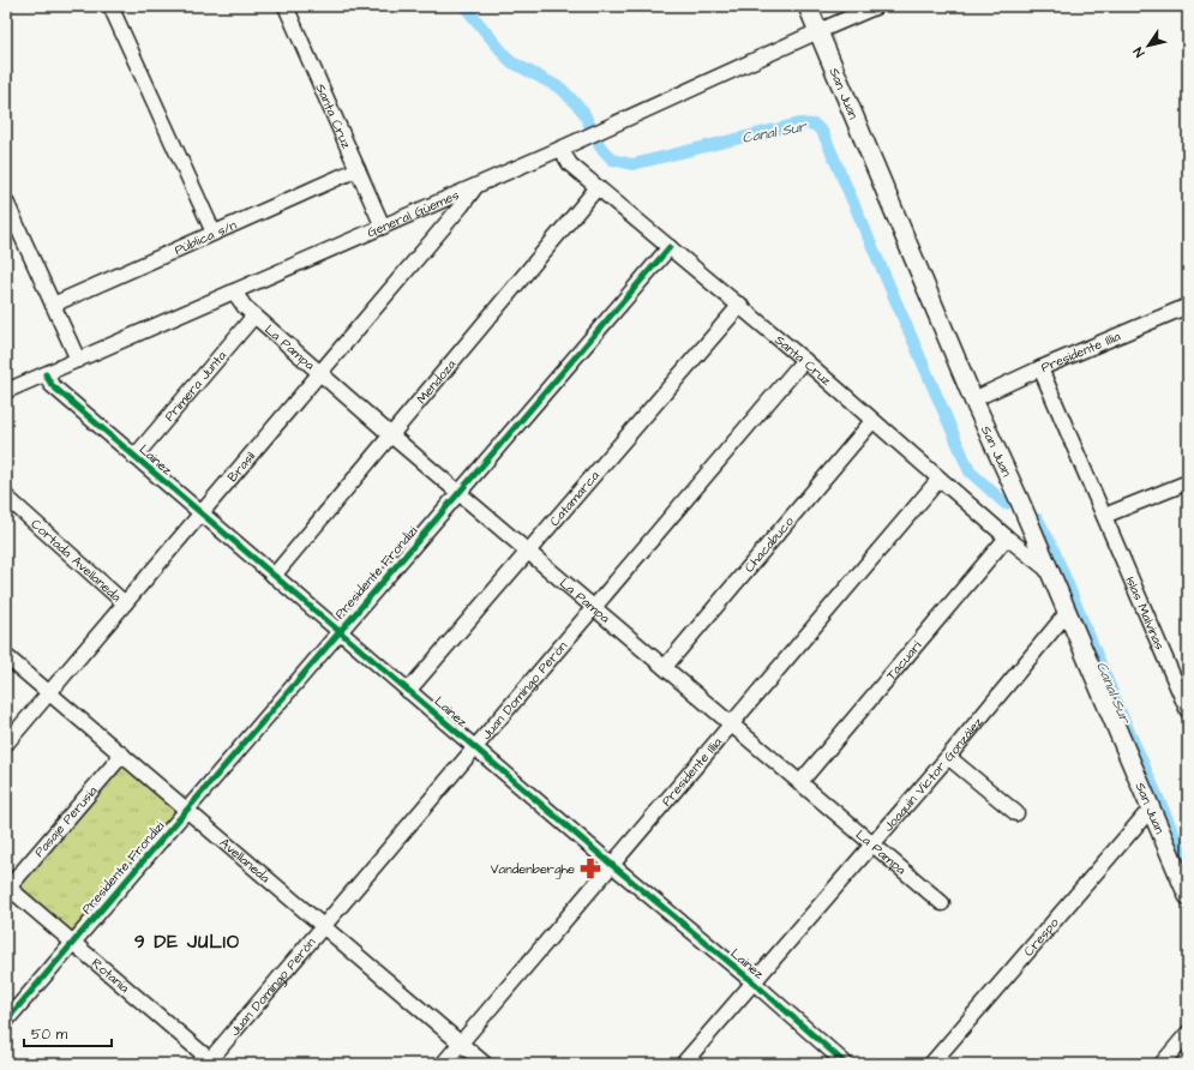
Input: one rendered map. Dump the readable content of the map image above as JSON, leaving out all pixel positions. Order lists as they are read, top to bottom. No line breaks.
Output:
{"streets":{"street":["San Juan","Santa Cruz","General Güemes","Pública s/n","La Pampa","Presidente Illia","Mendoza","Primera Junta","Lainez","Brasil","Catamarca","Chacabuco","Cortada Avellaneda","Presidente Frondizi","Islas Malvinas","Tacuarí","Juan Domingo Perón","Joaquín Víctor González","Pasaje Perusia","Avellaneda","Crespo","Rotania"]},"crossings":[["San Juan","Santa Cruz"],["San Juan","General Güemes"],["San Juan","Presidente Illia"],["San Juan","Joaquín Víctor González"],["San Juan","Crespo"],["Santa Cruz","General Güemes"],["Santa Cruz","Pública s/n"],["Santa Cruz","Presidente Illia"],["Santa Cruz","Mendoza"],["Santa Cruz","Catamarca"],["Santa Cruz","Chacabuco"],["Santa Cruz","Presidente Frondizi"],["Santa Cruz","Tacuarí"],["Santa Cruz","Juan Domingo Perón"],["General Güemes","La Pampa"],["General Güemes","Lainez"],["General Güemes","Brasil"],["La Pampa","Presidente Illia"],["La Pampa","Mendoza"],["La Pampa","Primera Junta"],["La Pampa","Brasil"],["La Pampa","Catamarca"],["La Pampa","Chacabuco"],["La Pampa","Presidente Frondizi"],["La Pampa","Tacuarí"],["La Pampa","Juan Domingo Perón"],["La Pampa","Joaquín Víctor González"],["Presidente Illia","Lainez"],["Presidente Illia","Islas Malvinas"],["Presidente Illia","Avellaneda"],["Mendoza","Lainez"],["Primera Junta","Lainez"],["Lainez","Brasil"],["Lainez","Catamarca"],["Lainez","Presidente Frondizi"],["Lainez","Juan Domingo Perón"],["Lainez","Joaquín Víctor González"],["Brasil","Cortada Avellaneda"],["Brasil","Avellaneda"],["Presidente Frondizi","Avellaneda"],["Presidente Frondizi","Rotania"],["Juan Domingo Perón","Avellaneda"],["Juan Domingo Perón","Rotania"],["Pasaje Perusia","Avellaneda"],["Pasaje Perusia","Rotania"]],"districts":["9 DE JULIO"],"water":["Canal Sur"],"places":{"pharmacy":["Vandenberghe"]},"scale_bar":"50 m","north":"bottom left"}
